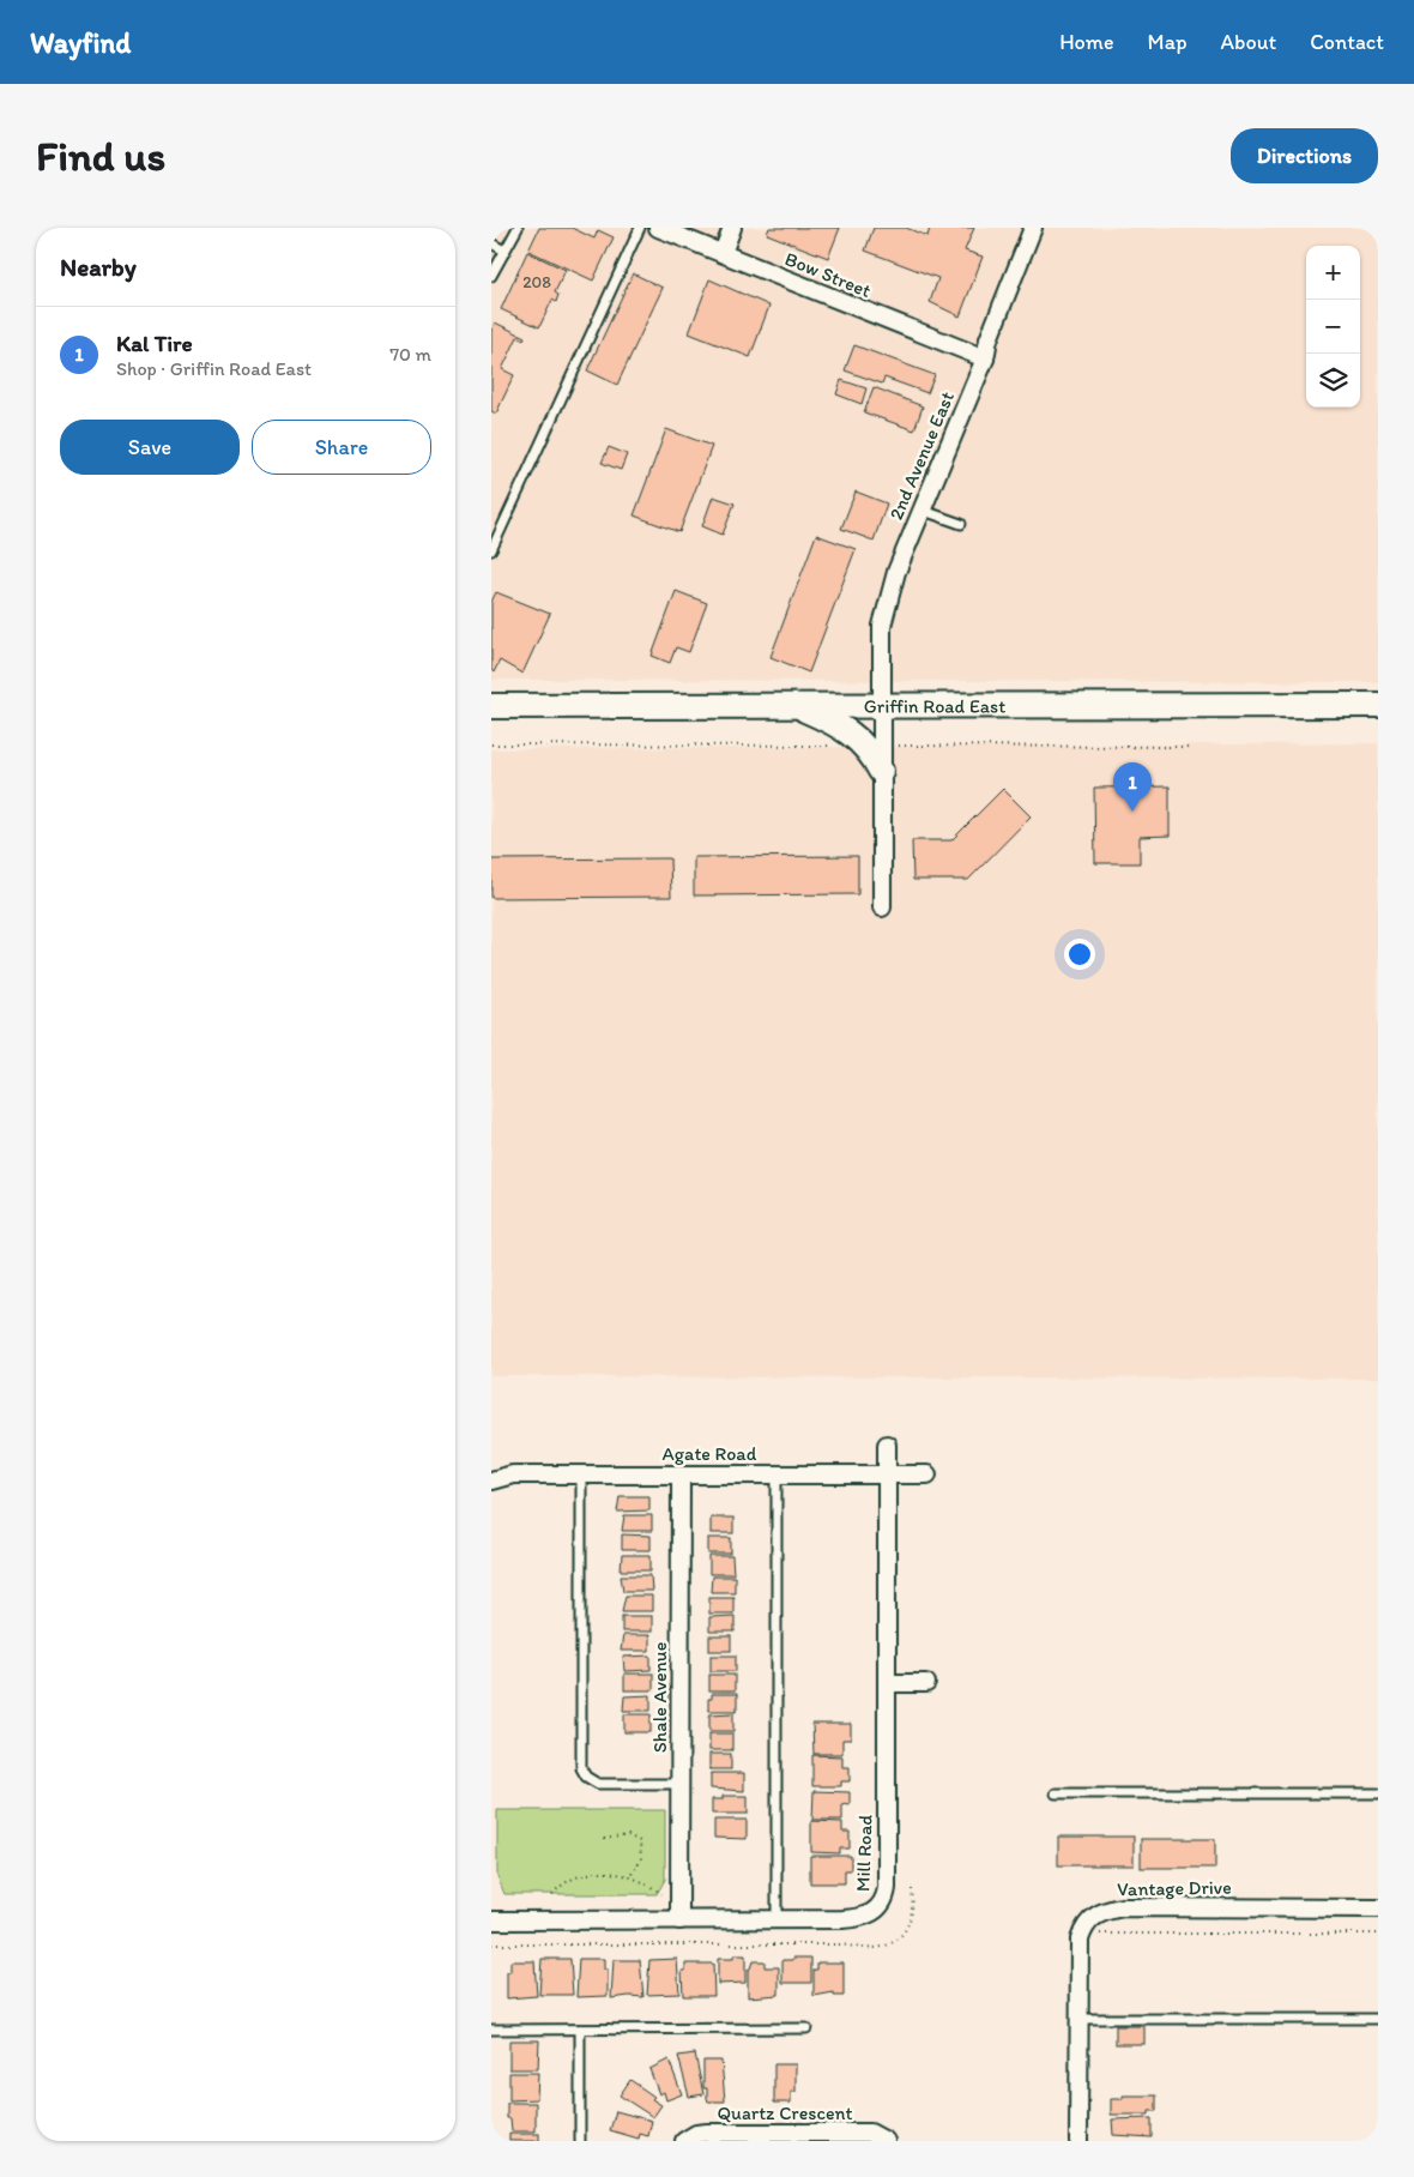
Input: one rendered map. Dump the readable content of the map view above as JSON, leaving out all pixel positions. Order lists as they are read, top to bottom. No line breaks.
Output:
{"streets":{"main road":["Griffin Road East"],"street":["Bow Street","2nd Avenue East","Agate Road","Shale Avenue","Mill Road","Vantage Drive","Quartz Crescent"]},"crossings":[["Bow Street","2nd Avenue East"],["2nd Avenue East","Griffin Road East"],["Agate Road","Shale Avenue"],["Agate Road","Mill Road"],["Shale Avenue","Mill Road"]],"house_numbers":["208"],"page":{"header":"Wayfind","nav":["Home","Map","About","Contact"],"buttons":["Directions",["Save","Share"]],"title":"Find us","heading":"Nearby","map_buttons":["+","−"],"list":[{"mark":"1","name":"Kal Tire","note":"Shop · Griffin Road East","value":"70 m"}],"pins":"1"}}
